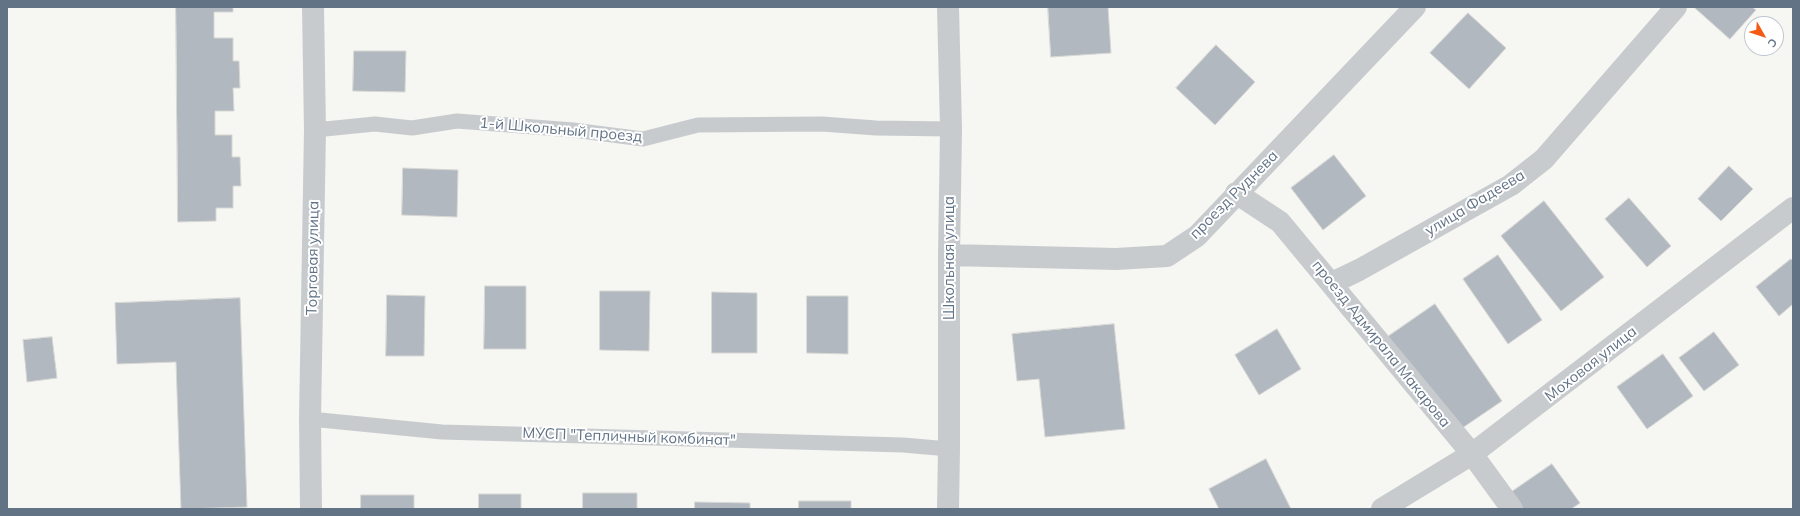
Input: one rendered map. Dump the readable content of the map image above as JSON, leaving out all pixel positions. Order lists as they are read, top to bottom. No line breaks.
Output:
{"streets":{"street":["проезд Руднева","улица Фадеева","Торговая улица","Школьная улица","проезд Адмирала Макарова","Моховая улица"],"lane":["1-й Школьный проезд","МУСП \"Тепличный комбинат\""]},"crossings":[["1-й Школьный проезд","Торговая улица"],["1-й Школьный проезд","Школьная улица"],["проезд Руднева","Школьная улица"],["проезд Руднева","проезд Адмирала Макарова"],["улица Фадеева","проезд Адмирала Макарова"],["Торговая улица","МУСП \"Тепличный комбинат\""],["Школьная улица","МУСП \"Тепличный комбинат\""],["проезд Адмирала Макарова","Моховая улица"]],"north":"bottom right"}
